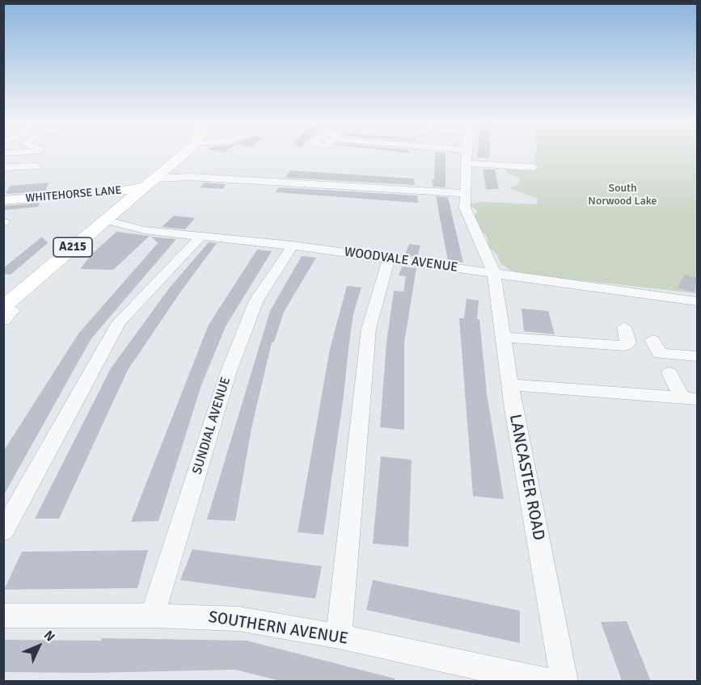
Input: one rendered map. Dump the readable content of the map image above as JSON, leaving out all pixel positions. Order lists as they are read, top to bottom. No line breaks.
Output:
{"streets":{"main road":["WHITEHORSE LANE","A215"],"street":["WOODVALE AVENUE","SUNDIAL AVENUE","LANCASTER ROAD","SOUTHERN AVENUE"]},"crossings":[["WHITEHORSE LANE","A215"],["A215","WOODVALE AVENUE"],["WOODVALE AVENUE","SUNDIAL AVENUE"],["WOODVALE AVENUE","LANCASTER ROAD"],["SUNDIAL AVENUE","SOUTHERN AVENUE"]],"parks":["South Norwood Lake"],"north":"top right"}
